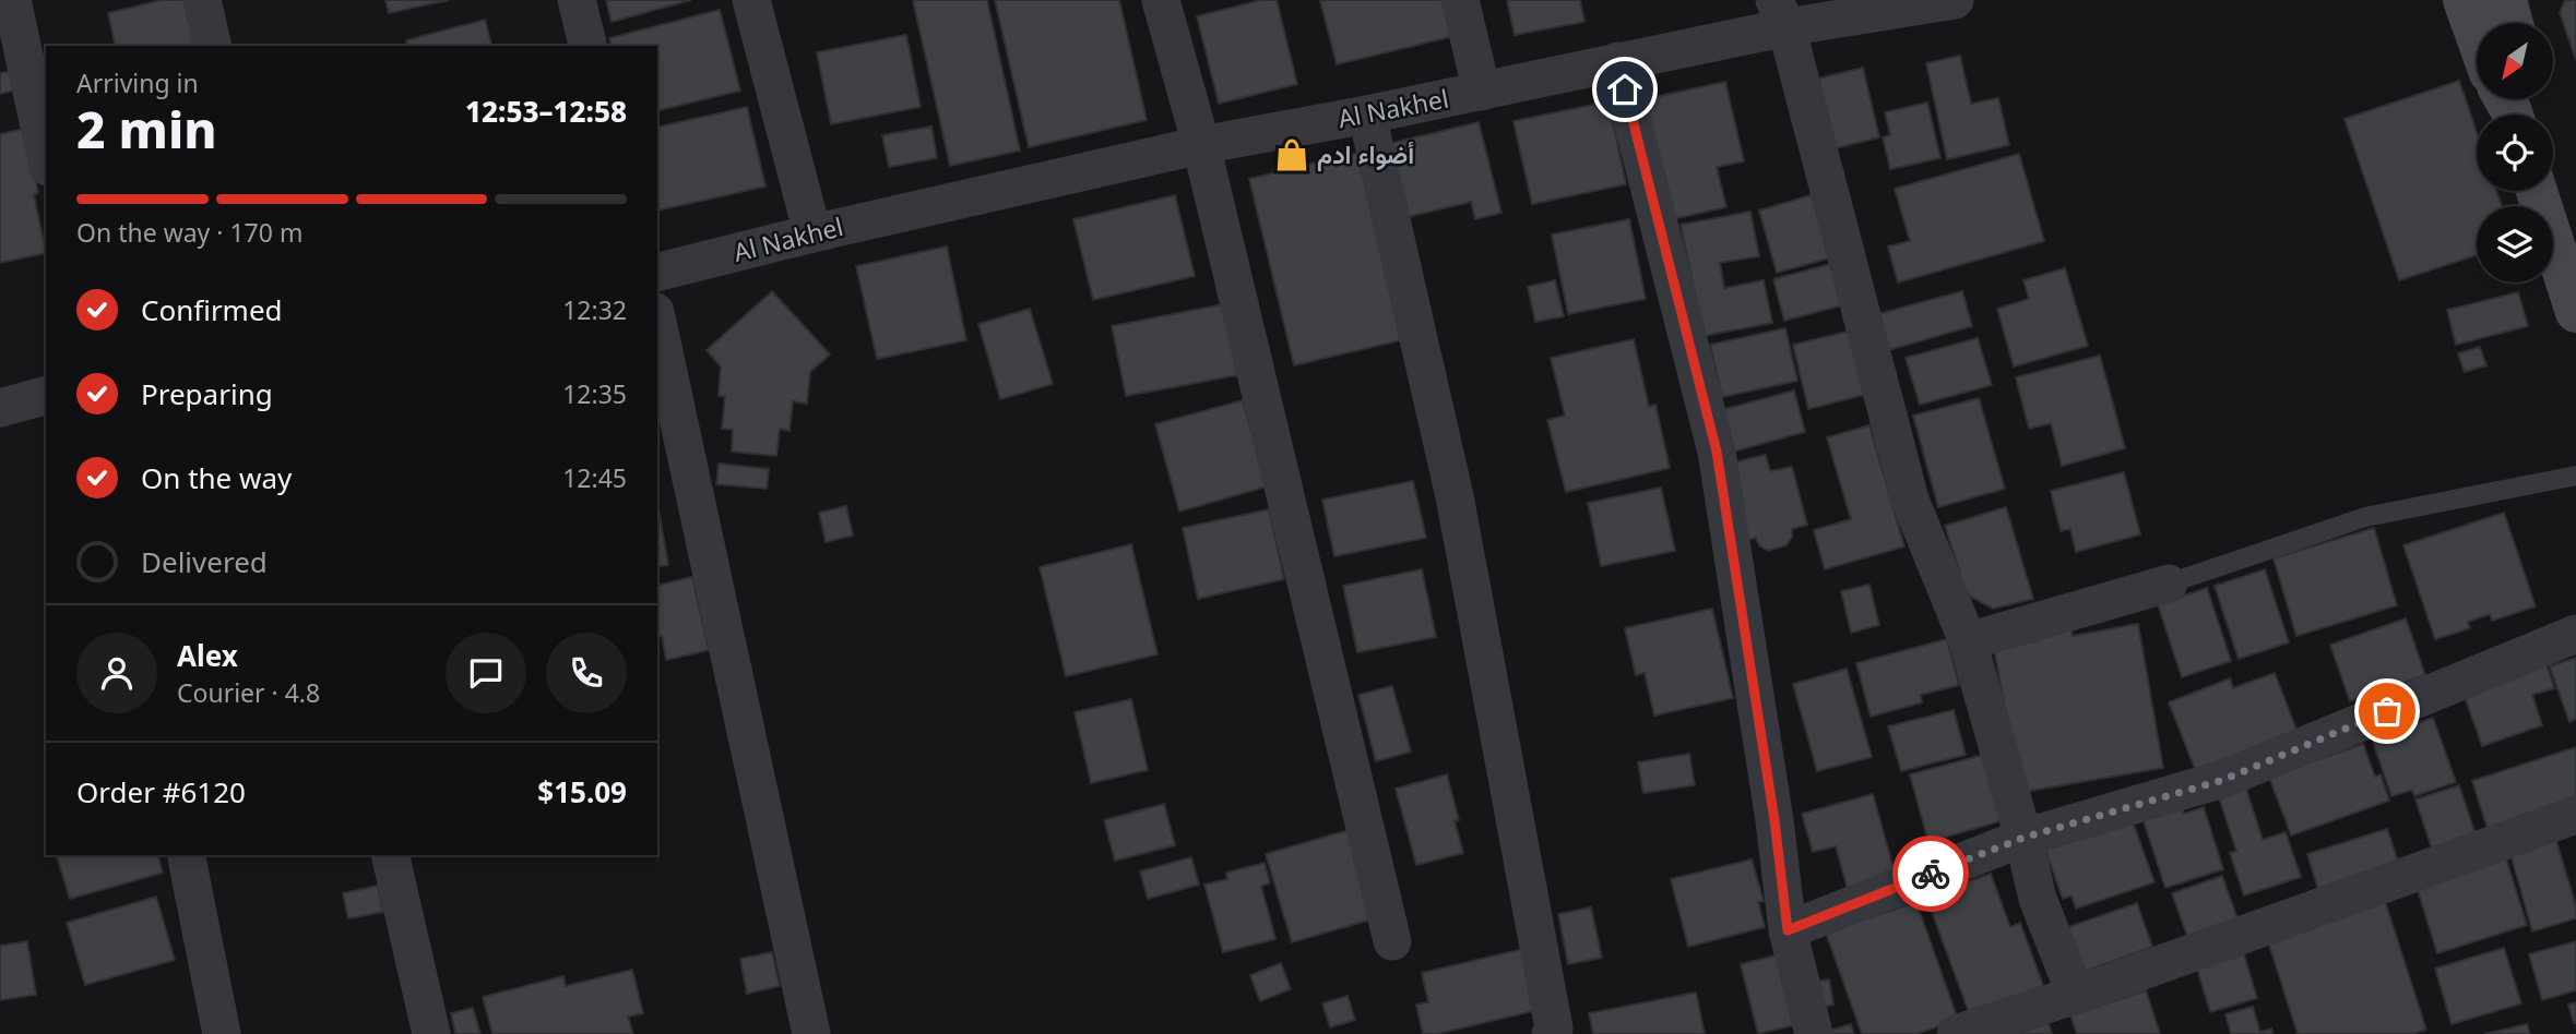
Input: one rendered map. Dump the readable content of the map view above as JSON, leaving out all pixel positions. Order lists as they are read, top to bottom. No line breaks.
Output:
{"streets":{"street":["Al Nakhel"]},"places":{"shop":["أضواء ادم"]},"north":"bottom left","page":{"heading":["2 min","Arriving in","12:53–12:58"],"panel":["Alex","Courier · 4.8","Order #6120","$15.09"],"bar":"On the way · 170 m","list":[["Confirmed","12:32"],["Preparing","12:35"],["On the way","12:45"],"Delivered"]}}
